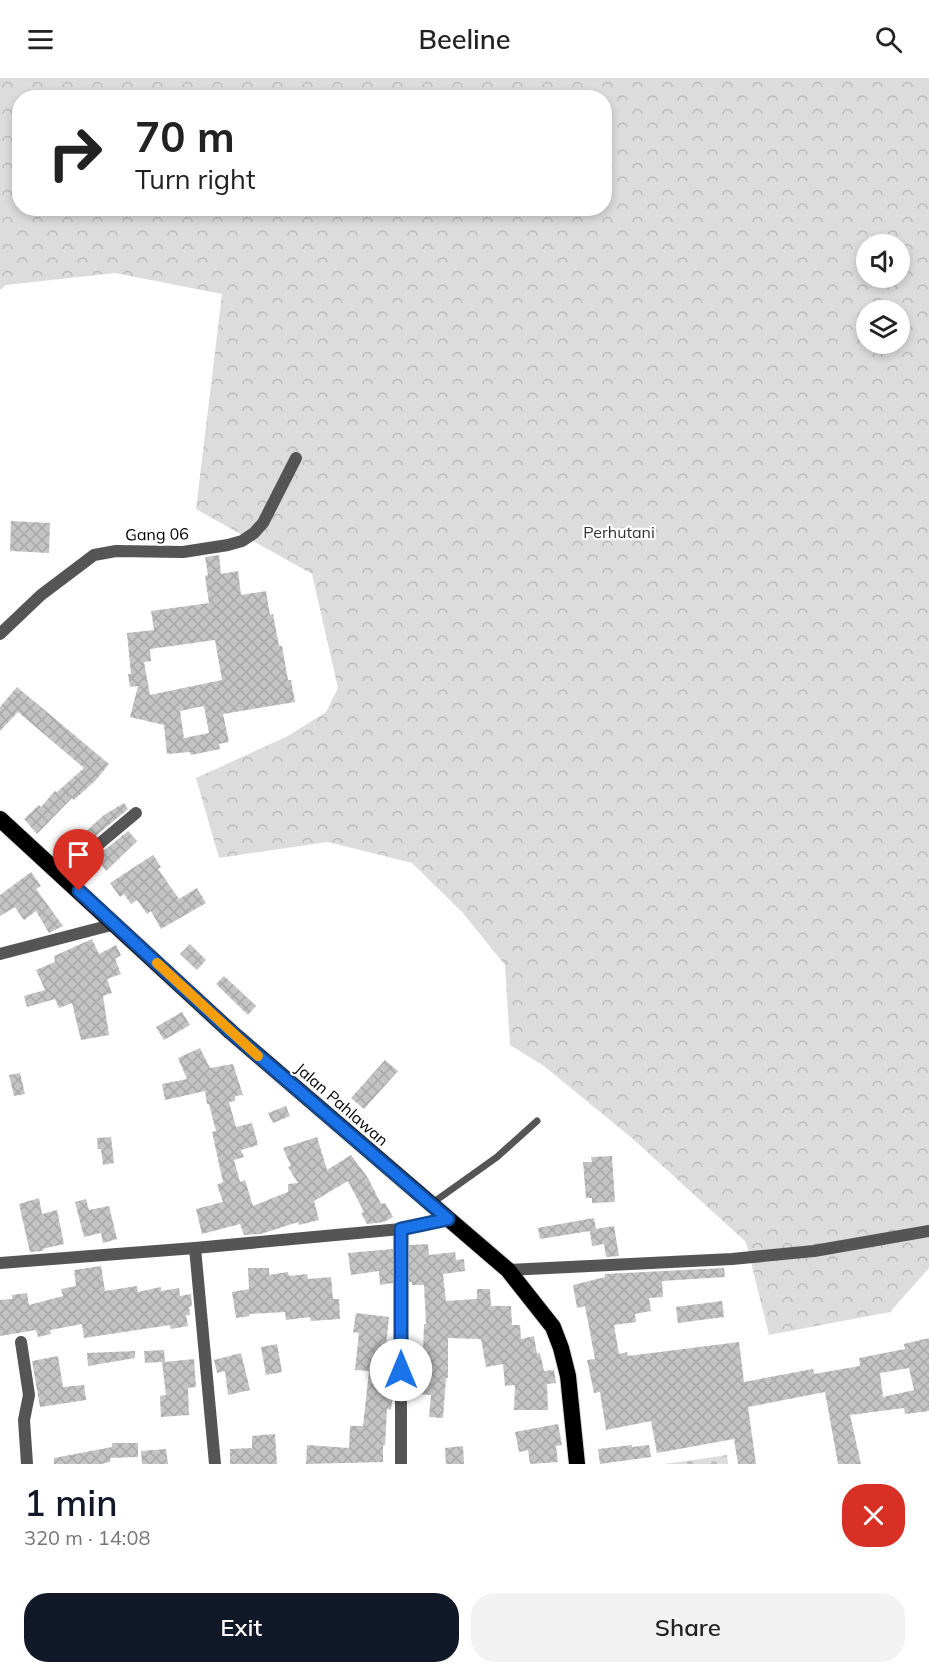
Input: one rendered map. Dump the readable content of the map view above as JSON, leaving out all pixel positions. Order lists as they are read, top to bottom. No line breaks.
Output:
{"streets":{"highway":["Jalan Pahlawan"],"street":["Gang 06"]},"parks":["Perhutani"],"page":{"header":"Beeline","turn":["70 m","Turn right"],"heading":["1 min","320 m · 14:08"],"buttons":["Exit","Share"]}}
